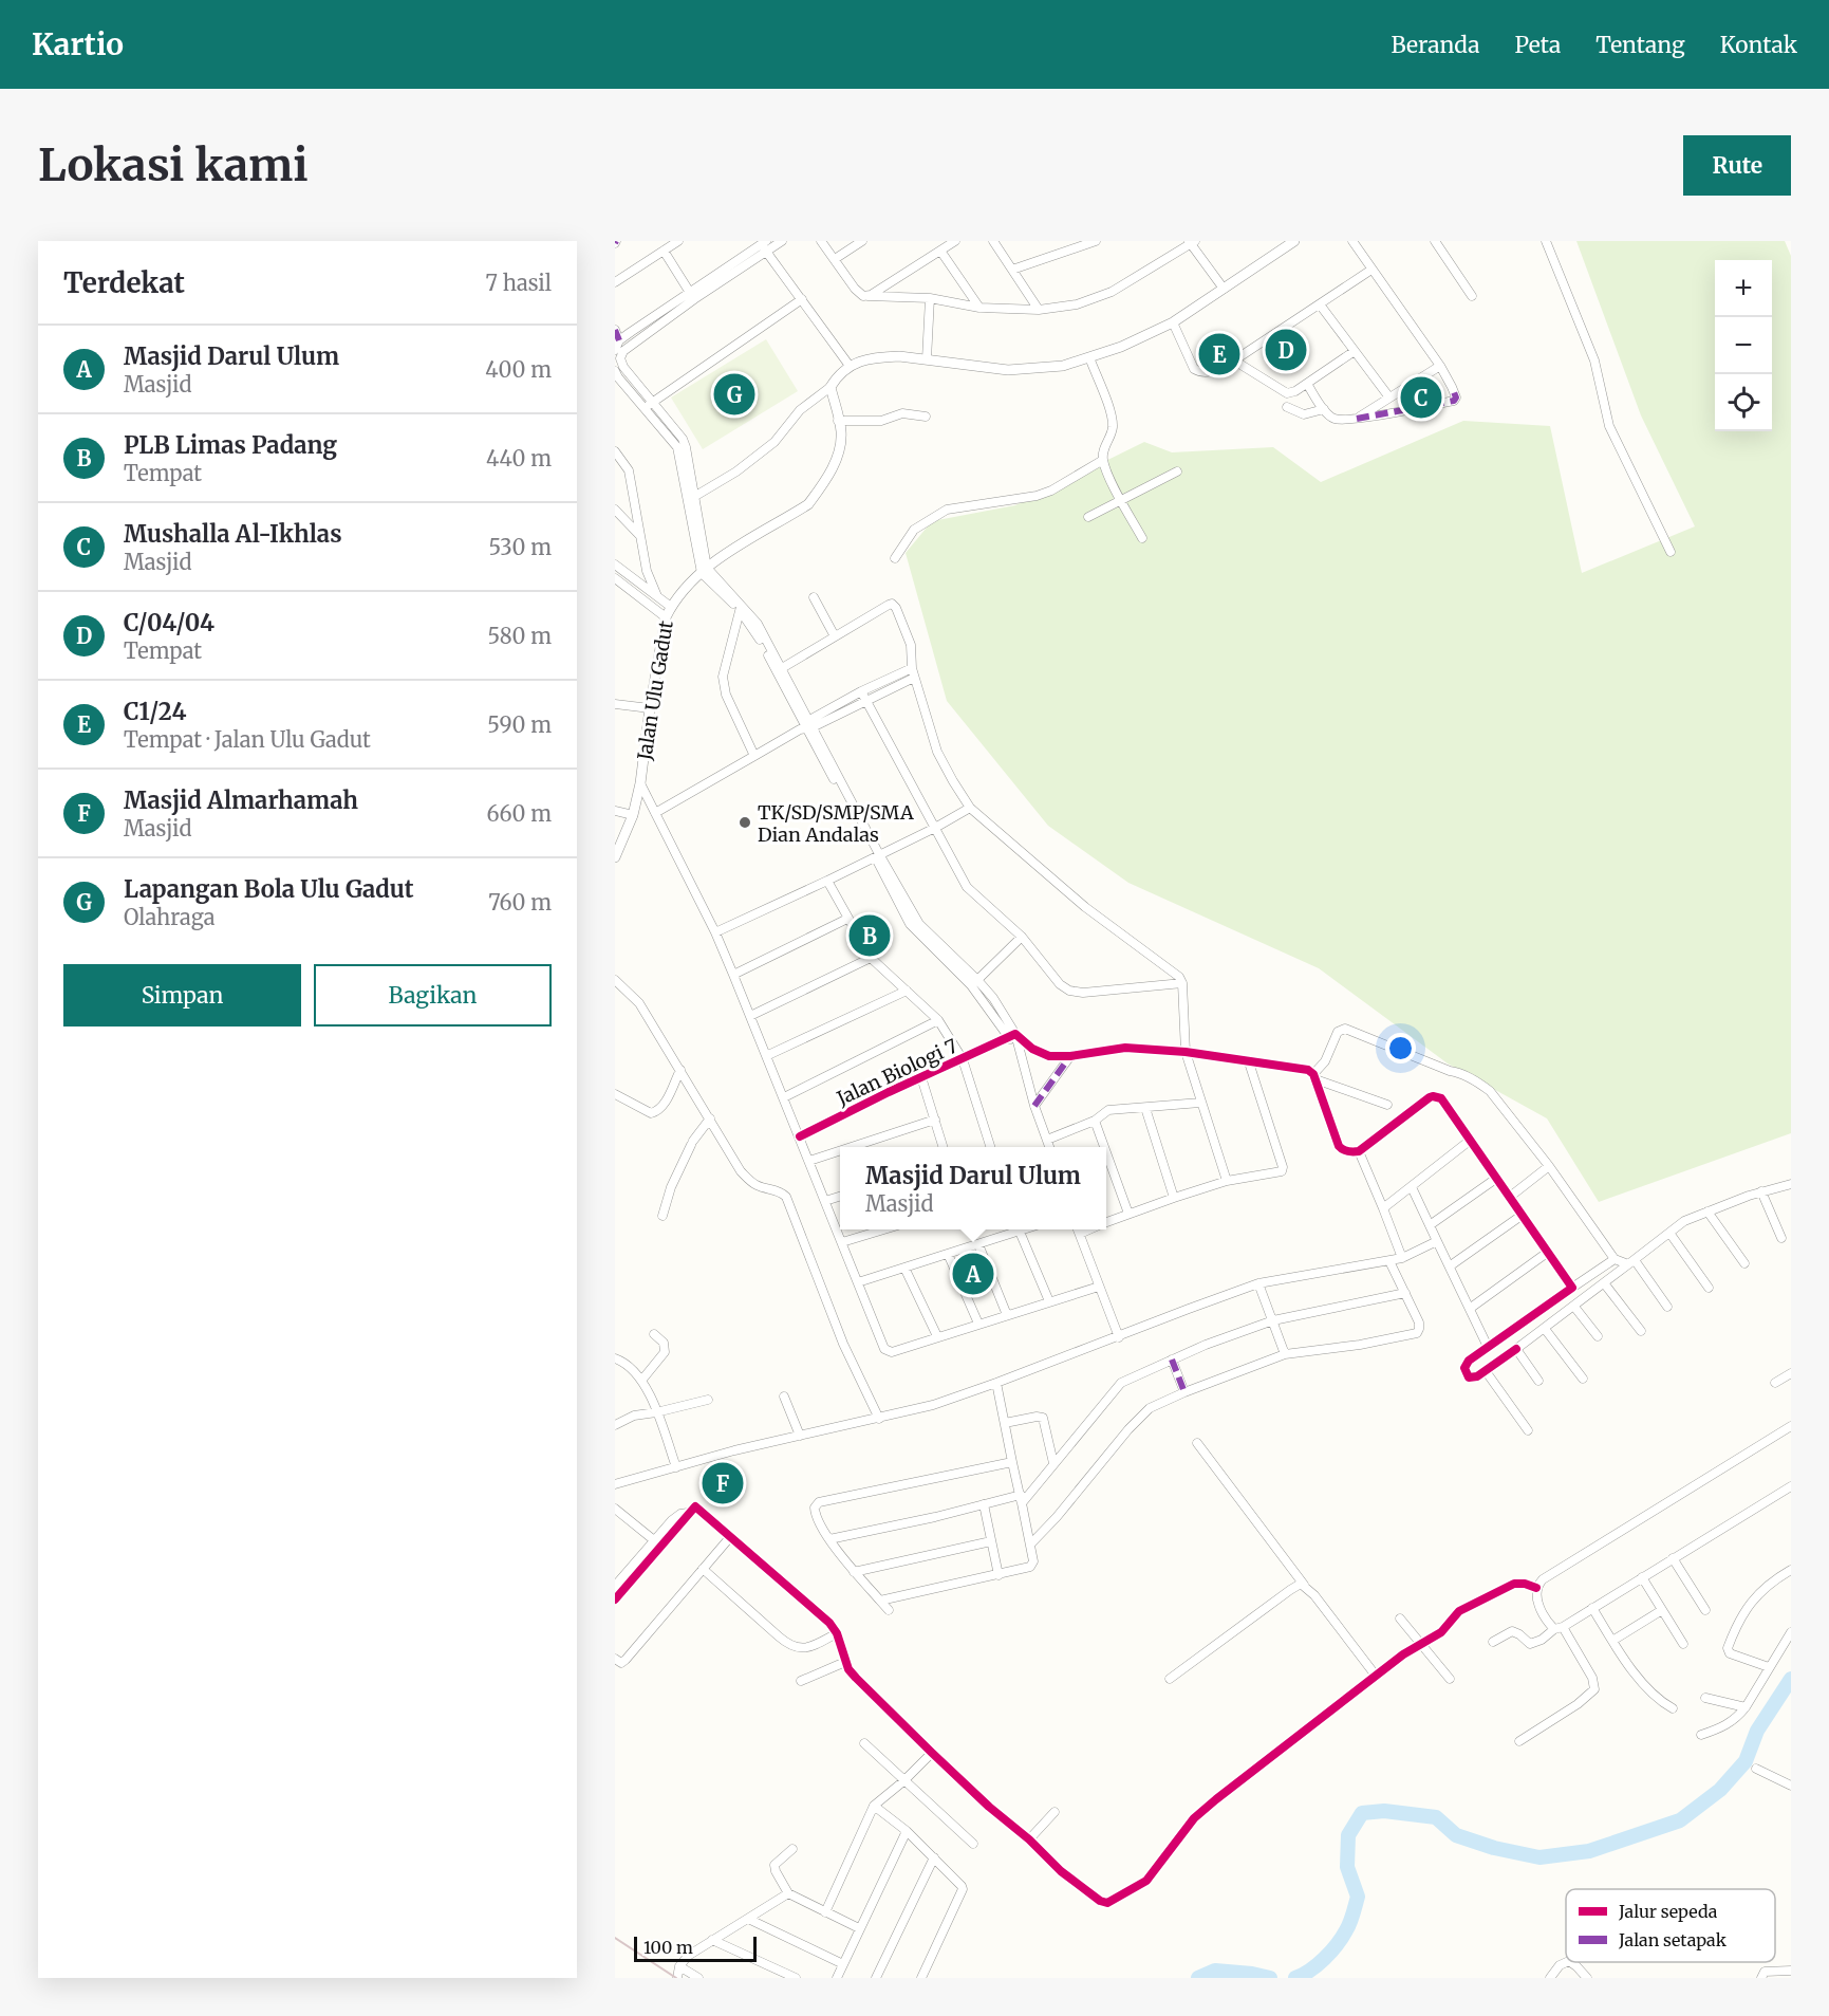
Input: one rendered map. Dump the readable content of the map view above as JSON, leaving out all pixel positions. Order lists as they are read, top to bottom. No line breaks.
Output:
{"streets":{"street":["Jalan Ulu Gadut","Jalan Biologi 7"]},"places":["TK/SD/SMP/SMA Dian Andalas"],"legend":["Jalur sepeda","Jalan setapak"],"scale_bar":"100 m","page":{"header":"Kartio","nav":["Beranda","Peta","Tentang","Kontak"],"buttons":["Rute",["Simpan","Bagikan"]],"title":"Lokasi kami","heading":["Terdekat","7 hasil"],"map_buttons":["+","−"],"list":[{"mark":"A","name":"Masjid Darul Ulum","note":"Masjid","value":"400 m"},{"mark":"B","name":"PLB Limas Padang","note":"Tempat","value":"440 m"},{"mark":"C","name":"Mushalla Al-Ikhlas","note":"Masjid","value":"530 m"},{"mark":"D","name":"C/04/04","note":"Tempat","value":"580 m"},{"mark":"E","name":"C1/24","note":"Tempat · Jalan Ulu Gadut","value":"590 m"},{"mark":"F","name":"Masjid Almarhamah","note":"Masjid","value":"660 m"},{"mark":"G","name":"Lapangan Bola Ulu Gadut","note":"Olahraga","value":"760 m"}],"pins":["D","E","G","C","B","A","F"],"popup":["Masjid Darul Ulum","Masjid"],"scale":"100 m"}}
